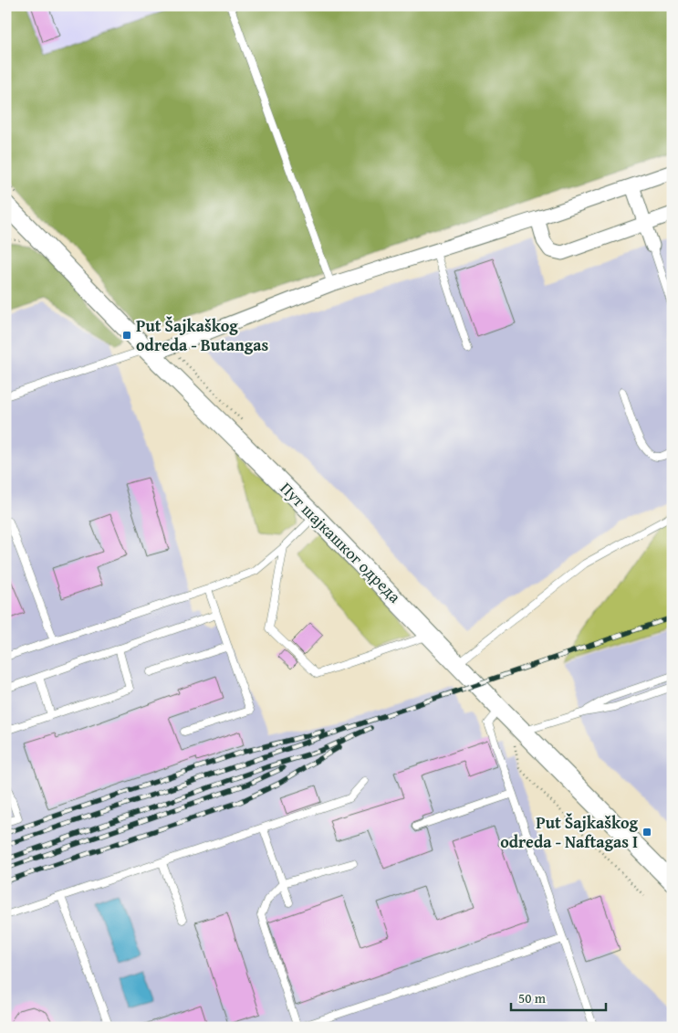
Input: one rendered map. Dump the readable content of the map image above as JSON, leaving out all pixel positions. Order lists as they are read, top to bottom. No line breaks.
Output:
{"streets":{"street":["Пут шајкашког одреда"]},"places":{"transit":["Put Šajkaškog odreda - Butangas","Put Šajkaškog odreda - Naftagas I"]},"scale_bar":"50 m"}
